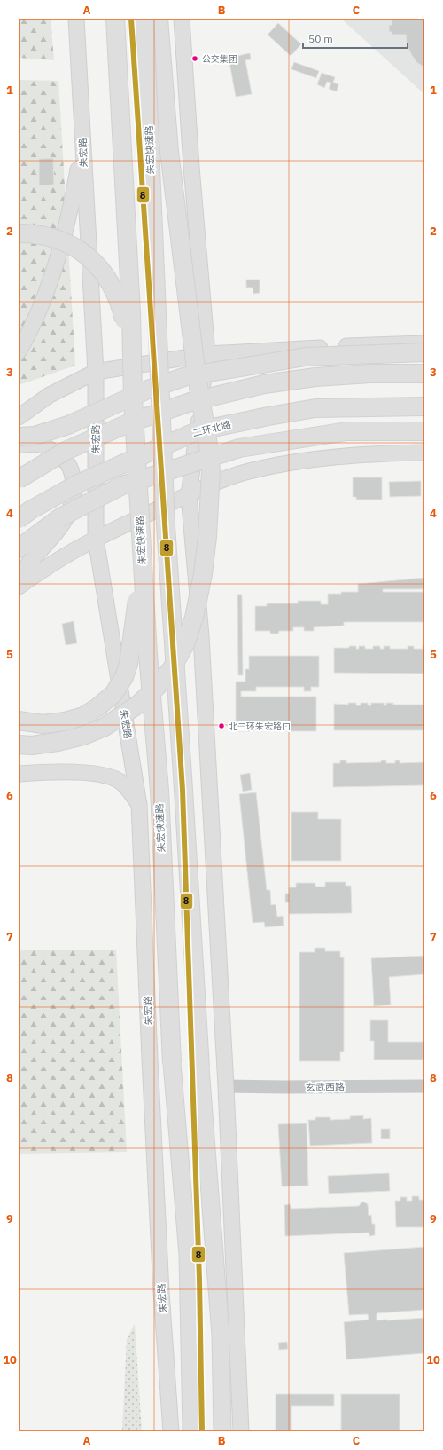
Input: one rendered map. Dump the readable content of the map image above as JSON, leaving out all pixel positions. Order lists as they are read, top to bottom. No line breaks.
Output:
{"streets":{"highway":["朱宏快速路","二环北路"],"main road":["朱宏路"],"street":["玄武西路"]},"places":["公交集团","北二环朱宏路口"],"lines":["transit line 8"],"scale_bar":"50 m","grid":{"columns":["A","B","C"],"rows":["1","2","3","4","5","6","7","8","9","10"]}}
